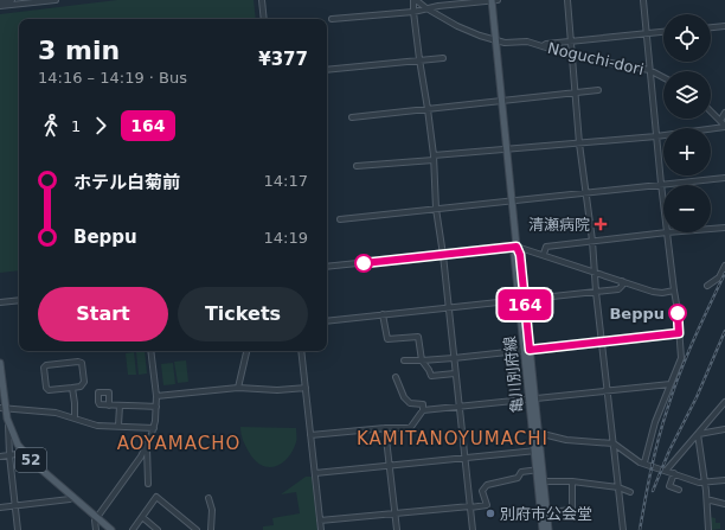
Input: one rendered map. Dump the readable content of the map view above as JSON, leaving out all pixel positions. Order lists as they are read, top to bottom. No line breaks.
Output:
{"streets":{"main road":["亀川別府線","52"],"street":["Noguchi-dori"]},"crossings":[["Noguchi-dori","亀川別府線"]],"districts":["KAMITANOYUMACHI","AOYAMACHO"],"places":{"health":["清瀬病院"],"other":["Beppu","別府市公会堂"]},"lines":["bus line 164"],"page":{"on_map":"164","map_buttons":["+","−"],"heading":["3 min","14:16 – 14:19 · Bus","¥377"],"legs":["1","164"],"list":[{"name":"ホテル白菊前","value":"14:17"},{"name":"Beppu","value":"14:19"}],"buttons":["Start","Tickets"]}}
